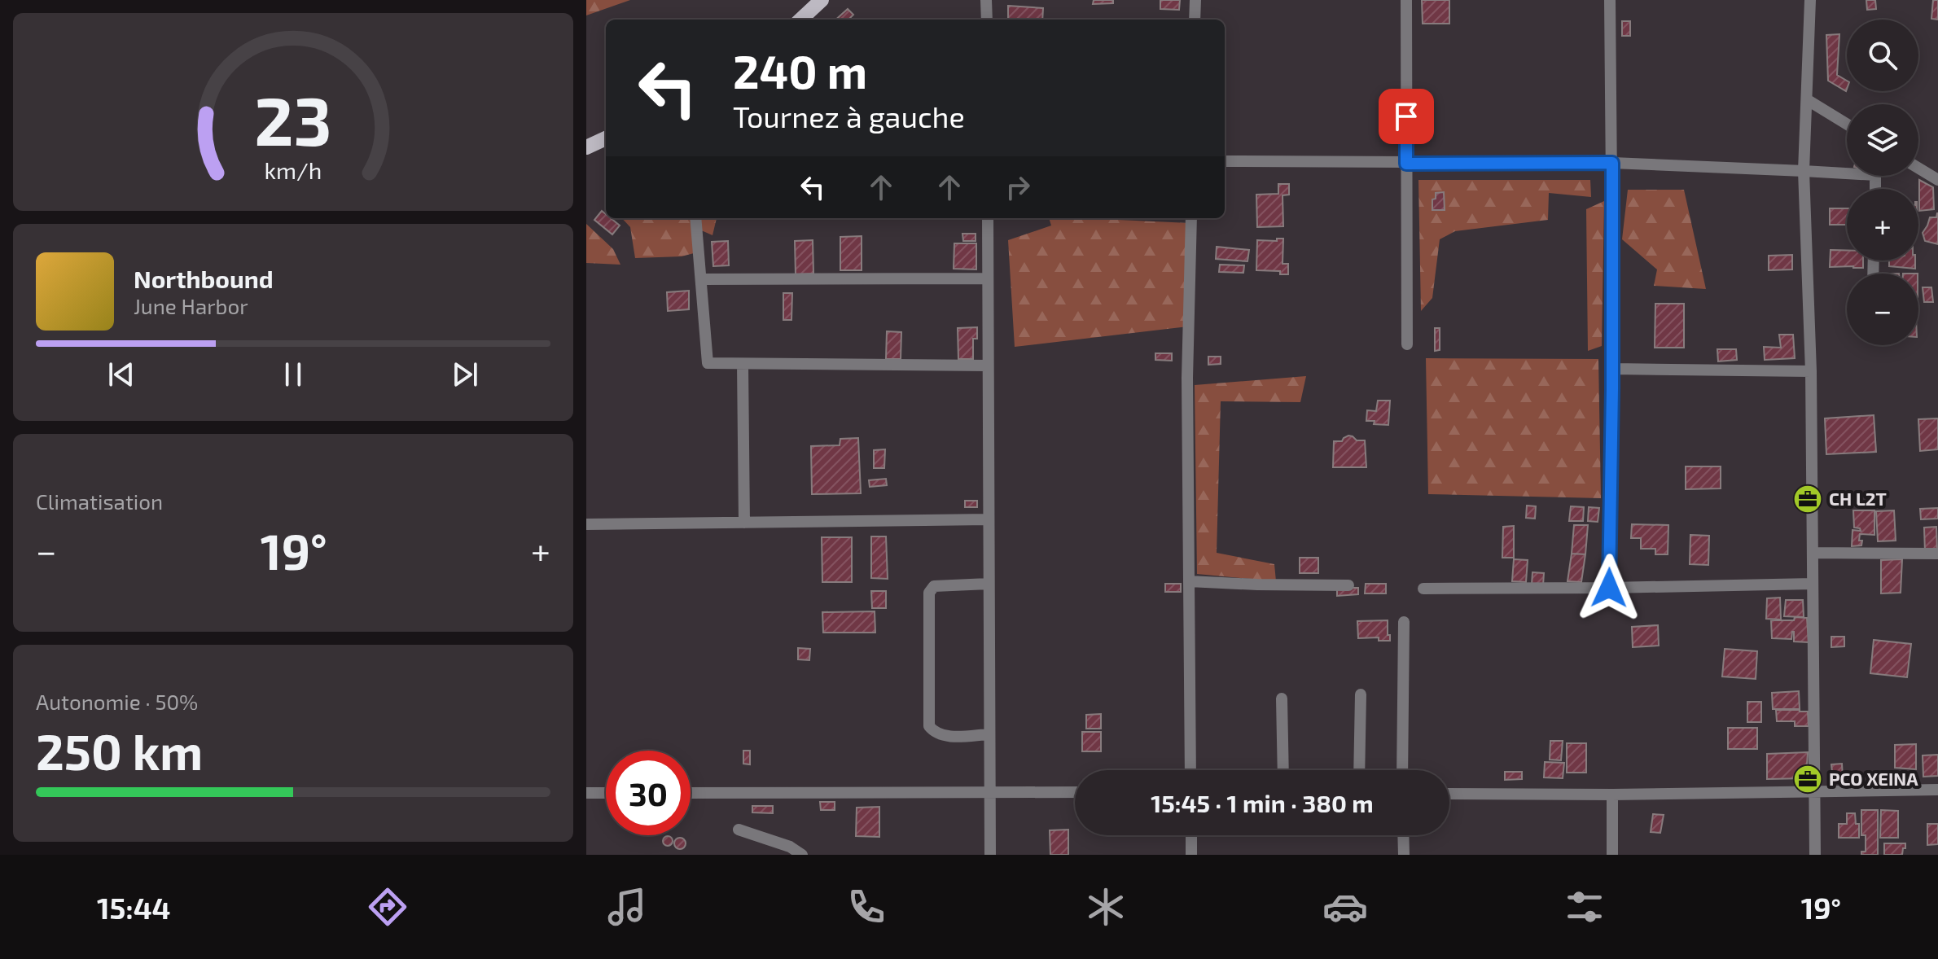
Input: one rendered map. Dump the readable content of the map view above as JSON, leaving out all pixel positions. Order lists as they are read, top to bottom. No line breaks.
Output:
{"places":{"office":["CH L2T","PCO XEINA"]},"page":{"map_buttons":["+","−"],"turn":["240 m","Tournez à gauche"],"song":["Northbound","June Harbor"],"tile":["Climatisation",["Autonomie · 50%","250 km"]],"heat":["−","19°","+"],"limit":"30","trip":"15:45 · 1 min · 380 m","tabs":["15:44","19°"],"gauge":["23","km/h"]}}
